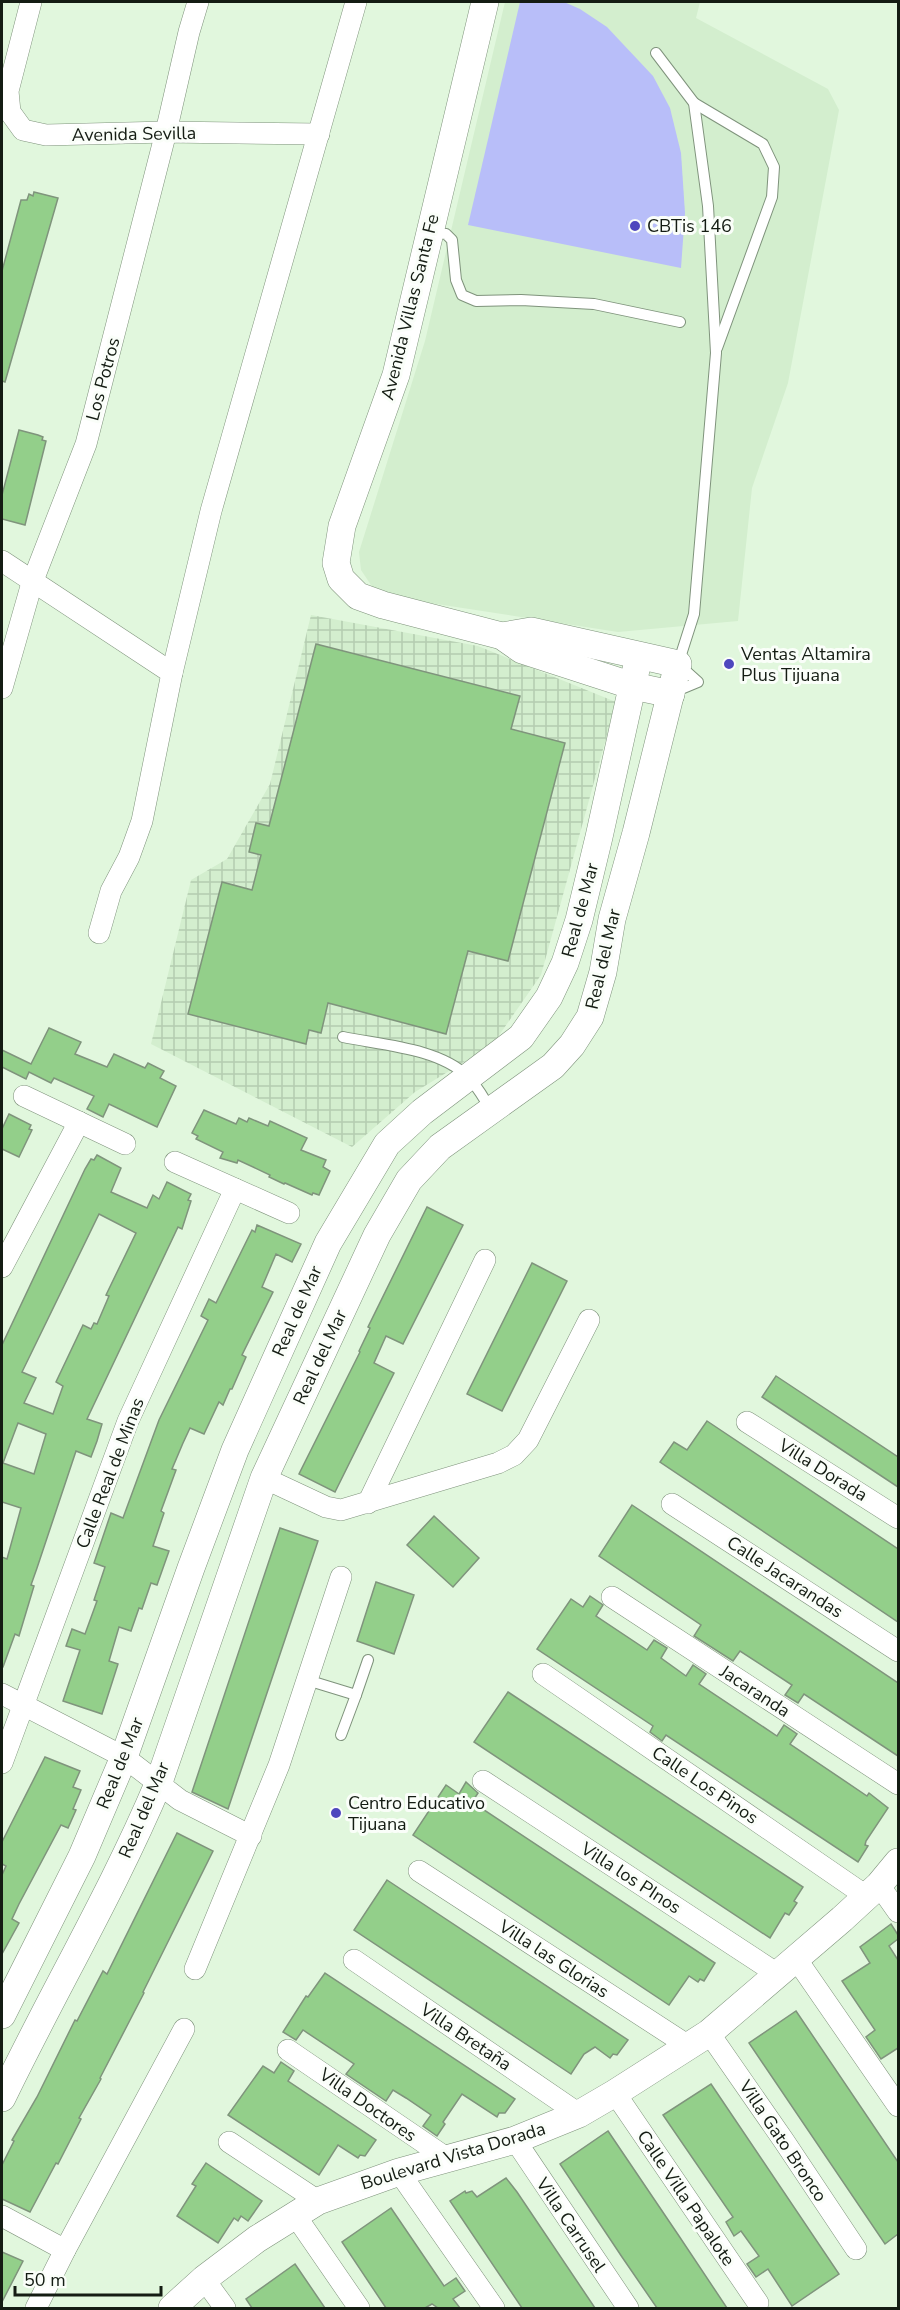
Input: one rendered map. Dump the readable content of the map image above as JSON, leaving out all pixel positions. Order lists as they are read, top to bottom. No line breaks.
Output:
{"streets":{"street":["Avenida Sevilla","Avenida Villas Santa Fe","Los Potros","Real de Mar","Real del Mar","Villa Dorada","Calle Real de Minas","Calle Jacarandas","Jacaranda","Calle Los Pinos","Villa los PInos","Villa las Glorias","Villa Bretaña","Villa Doctores","Villa Gato Bronco","Boulevard Vista Dorada","Calle Villa Papalote","Villa Carrusel"]},"crossings":[["Avenida Sevilla","Los Potros"],["Avenida Villas Santa Fe","Real de Mar"],["Avenida Villas Santa Fe","Real del Mar"],["Calle Los Pinos","Boulevard Vista Dorada"],["Villa los PInos","Boulevard Vista Dorada"],["Villa las Glorias","Villa Gato Bronco"],["Villa las Glorias","Boulevard Vista Dorada"],["Villa Bretaña","Boulevard Vista Dorada"],["Villa Doctores","Boulevard Vista Dorada"],["Villa Gato Bronco","Boulevard Vista Dorada"],["Boulevard Vista Dorada","Calle Villa Papalote"],["Boulevard Vista Dorada","Villa Carrusel"]],"places":["CBTis 146","Ventas Altamira Plus Tijuana","Centro Educativo Tijuana"],"scale_bar":"50 m"}
